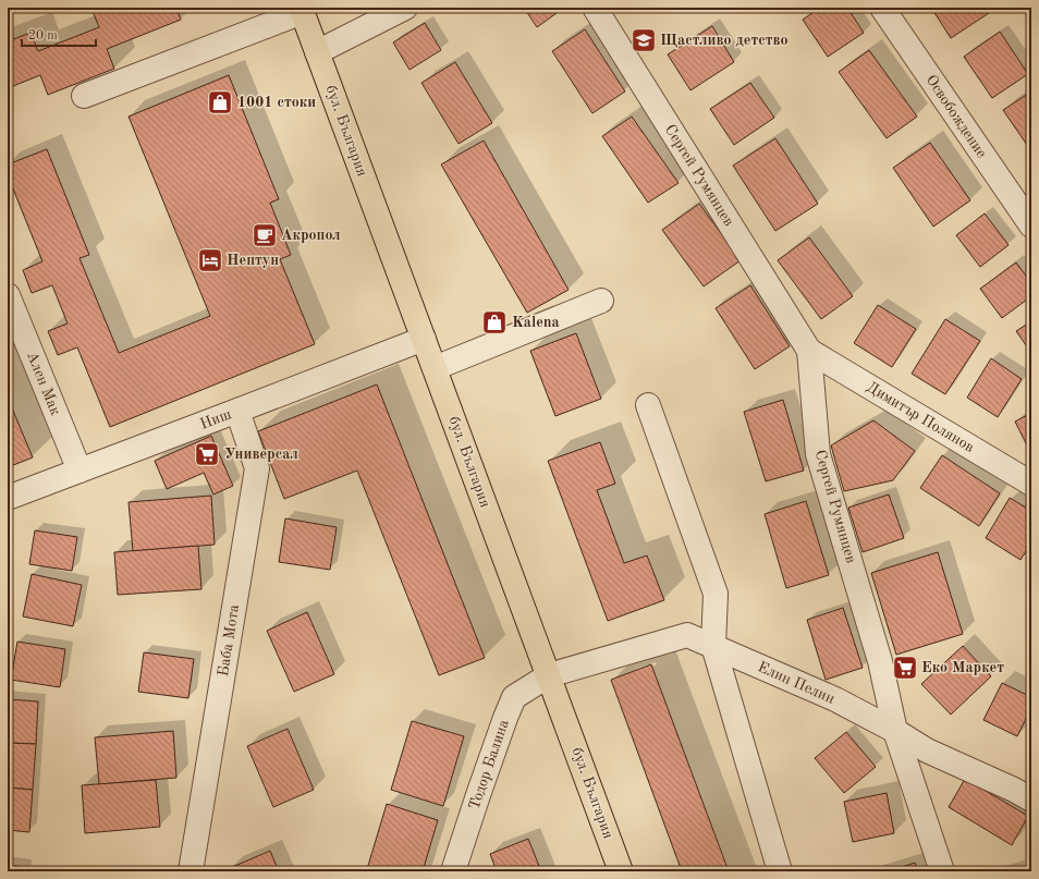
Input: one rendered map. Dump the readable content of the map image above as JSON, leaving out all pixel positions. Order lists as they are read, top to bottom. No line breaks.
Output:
{"streets":{"main road":["бул. България"],"street":["Освобождение","Сергей Румянцев","Ален Мак","Димитър Полянов","Ниш","Баба Мота","Елин Пелин","Тодор Балина"]},"crossings":[["бул. България","Ниш"],["бул. България","Елин Пелин"],["бул. България","Тодор Балина"],["Сергей Румянцев","Димитър Полянов"],["Сергей Румянцев","Елин Пелин"],["Ален Мак","Ниш"],["Ниш","Баба Мота"],["Елин Пелин","Тодор Балина"]],"places":{"school or university":["Щастливо детство"],"shop":["1001 стоки","Kalena"],"cafe":["Акропол"],"hotel":["Нептун"],"supermarket":["Универсал","Еко Маркет"]},"scale_bar":"20 m"}
